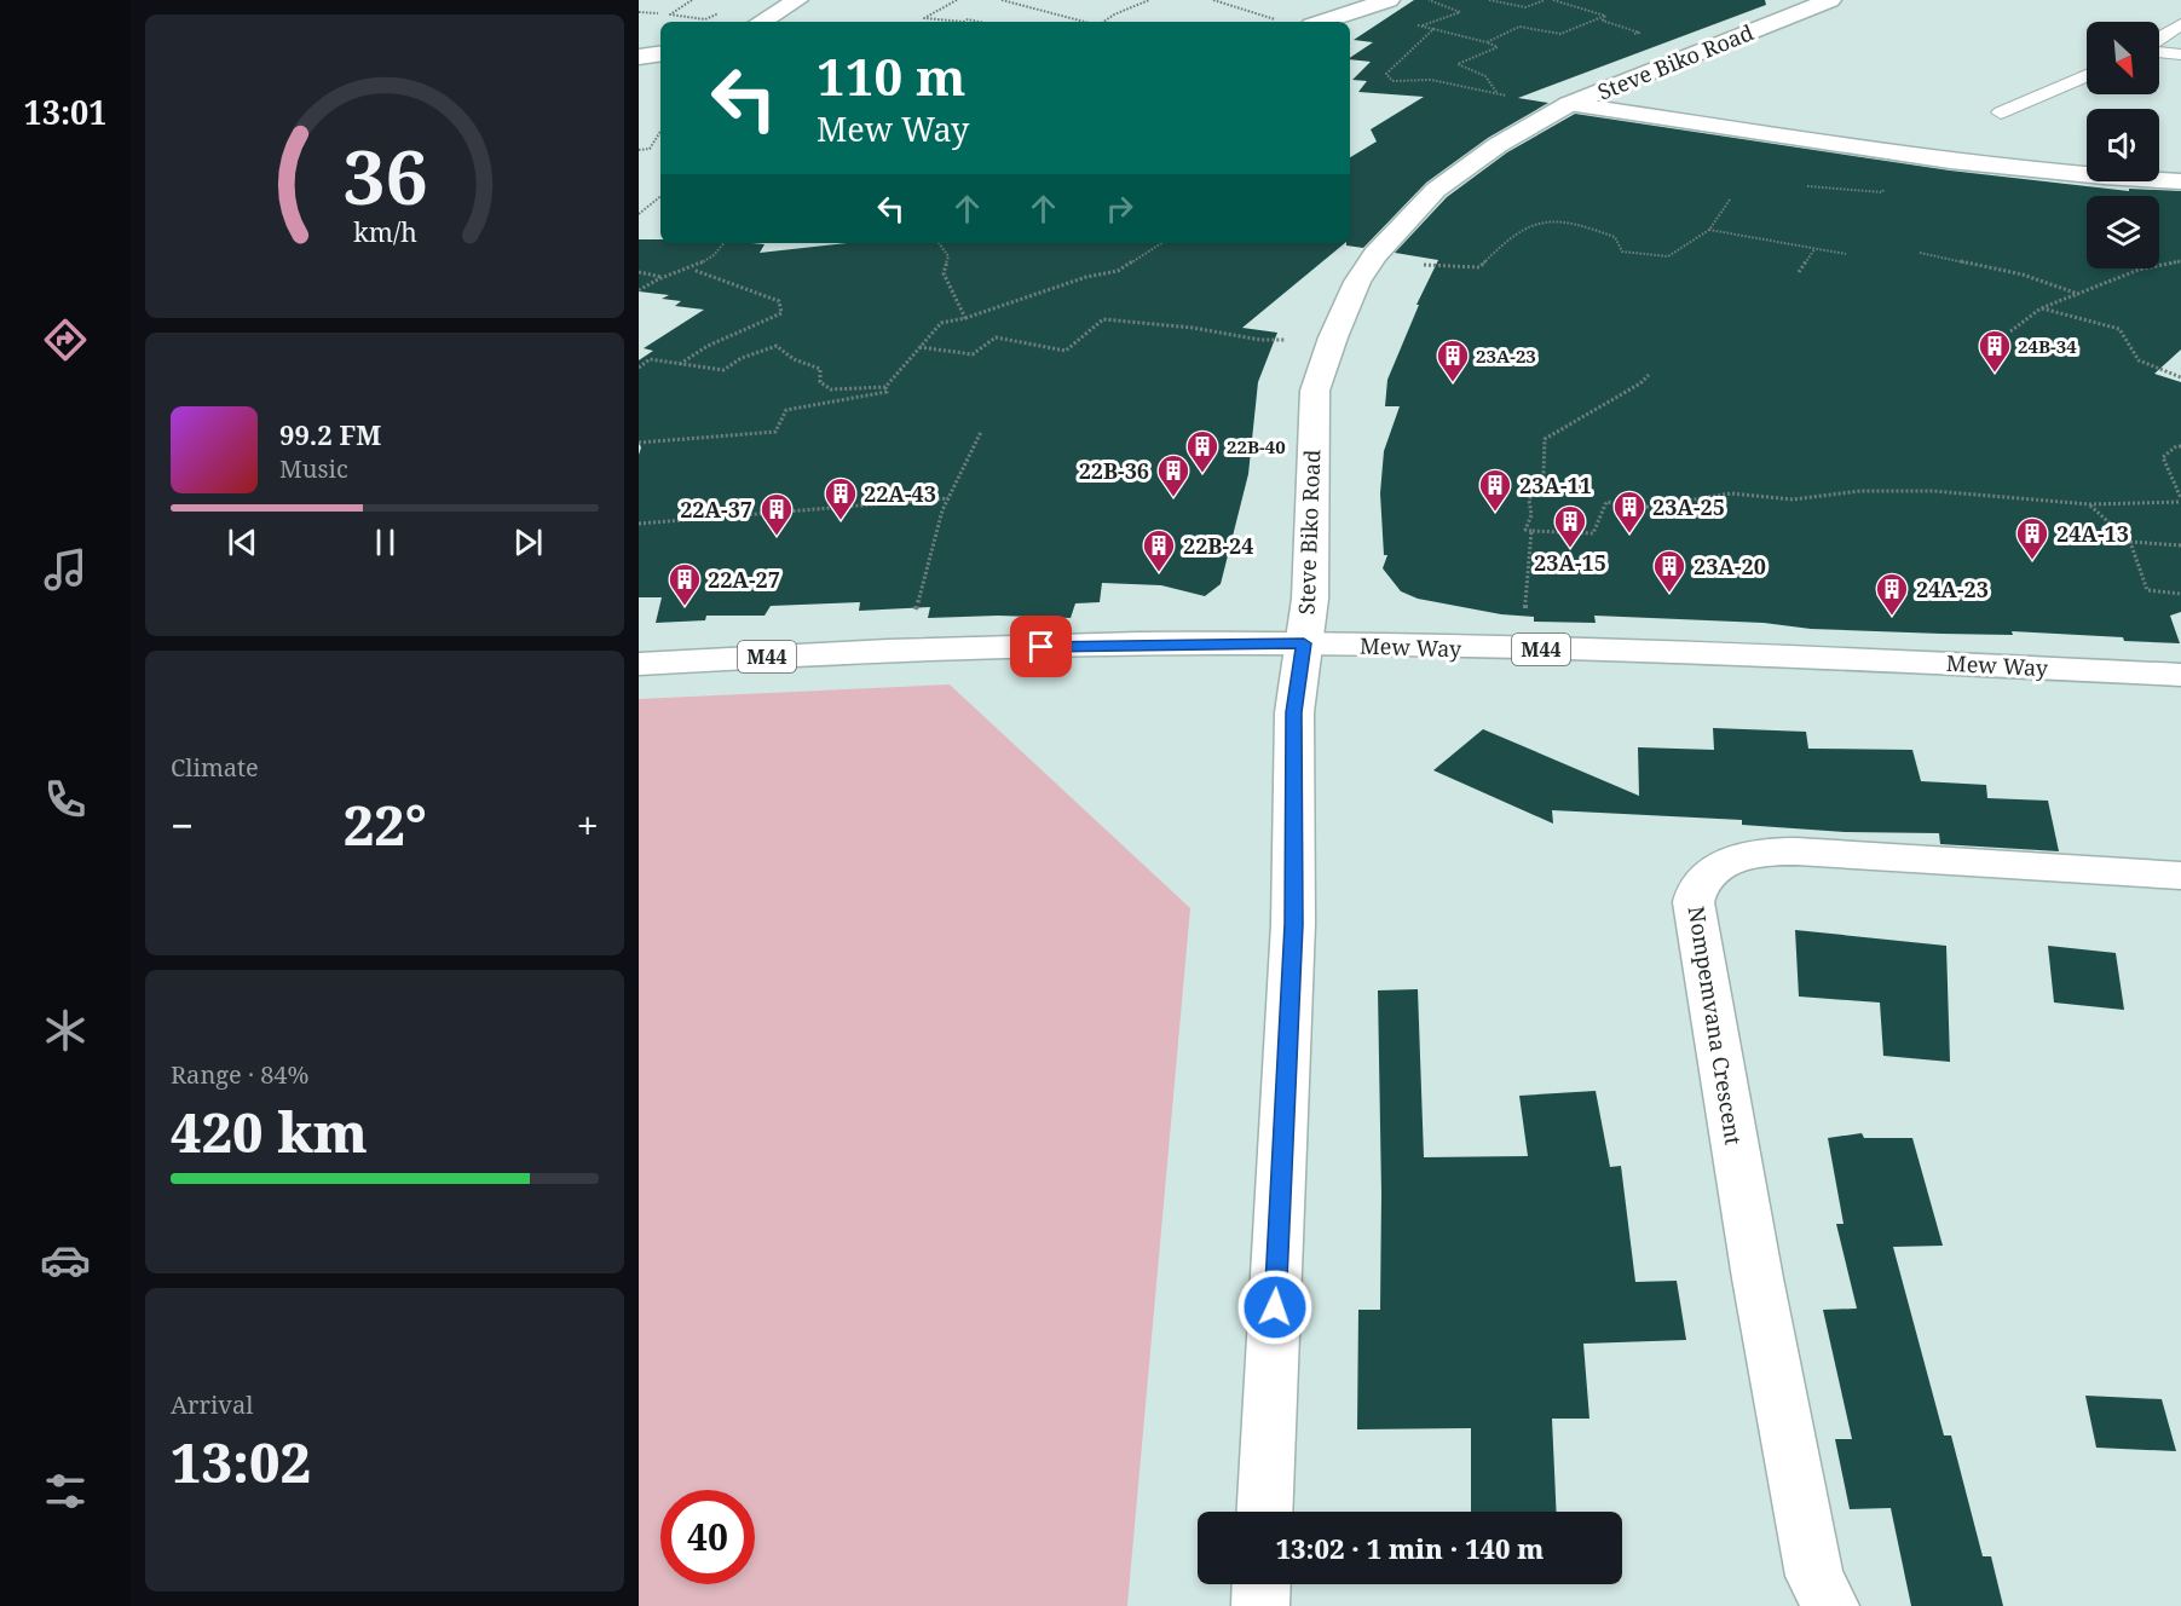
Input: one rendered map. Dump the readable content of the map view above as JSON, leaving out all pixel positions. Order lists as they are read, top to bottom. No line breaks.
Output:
{"streets":{"street":["Steve Biko Road","Mew Way","M44","Nompemvana Crescent"]},"crossings":[["Steve Biko Road","Mew Way"]],"places":{"building":["24B-34","23A-23","22B-40","22B-36","23A-11","22A-43","23A-25","22A-37","23A-15","24A-13","22B-24","23A-20","22A-27","24A-23"]},"north":"bottom right","page":{"tabs":"13:01","turn":["110 m","Mew Way"],"song":["99.2 FM","Music"],"tile":["Climate",["Range · 84%","420 km"],["Arrival","13:02"]],"heat":["−","22°","+"],"limit":"40","trip":"13:02 · 1 min · 140 m","gauge":["36","km/h"]}}
